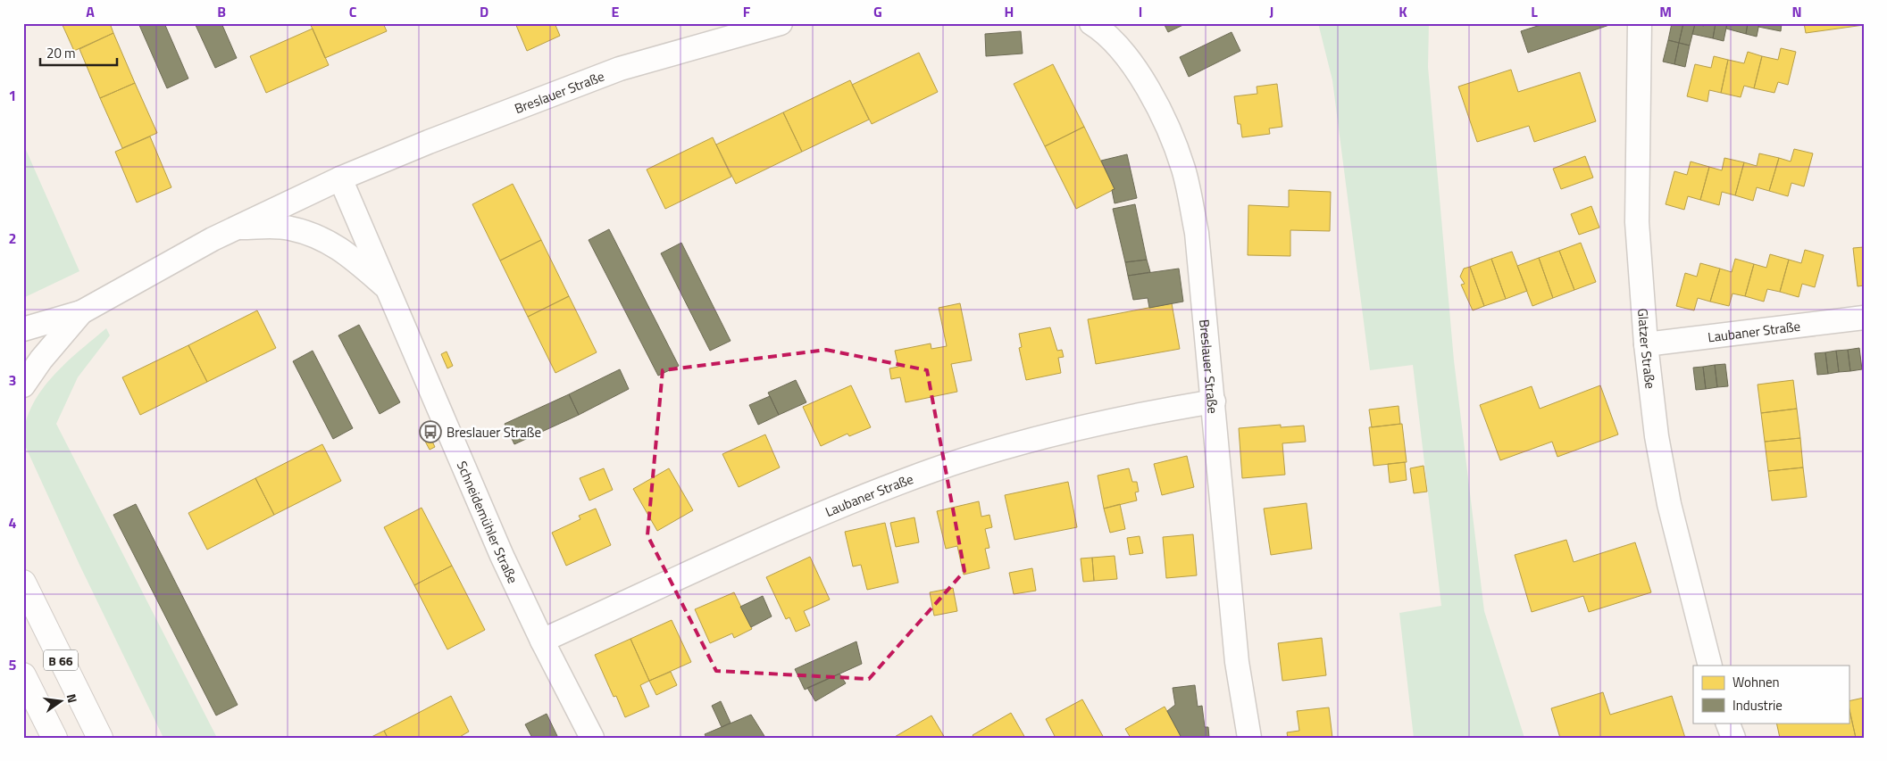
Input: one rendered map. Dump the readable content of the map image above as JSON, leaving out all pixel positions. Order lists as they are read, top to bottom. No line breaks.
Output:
{"streets":{"main road":["B 66"],"street":["Breslauer Straße","Laubaner Straße","Glatzer Straße","Schneidemühler Straße"]},"crossings":[["Breslauer Straße","Laubaner Straße"],["Breslauer Straße","Schneidemühler Straße"],["Laubaner Straße","Glatzer Straße"],["Laubaner Straße","Schneidemühler Straße"]],"places":{"bus stop":["Breslauer Straße"]},"legend":["Wohnen","Industrie"],"scale_bar":"20 m","north":"right","grid":{"columns":["A","B","C","D","E","F","G","H","I","J","K","L","M","N"],"rows":["1","2","3","4","5"]}}
